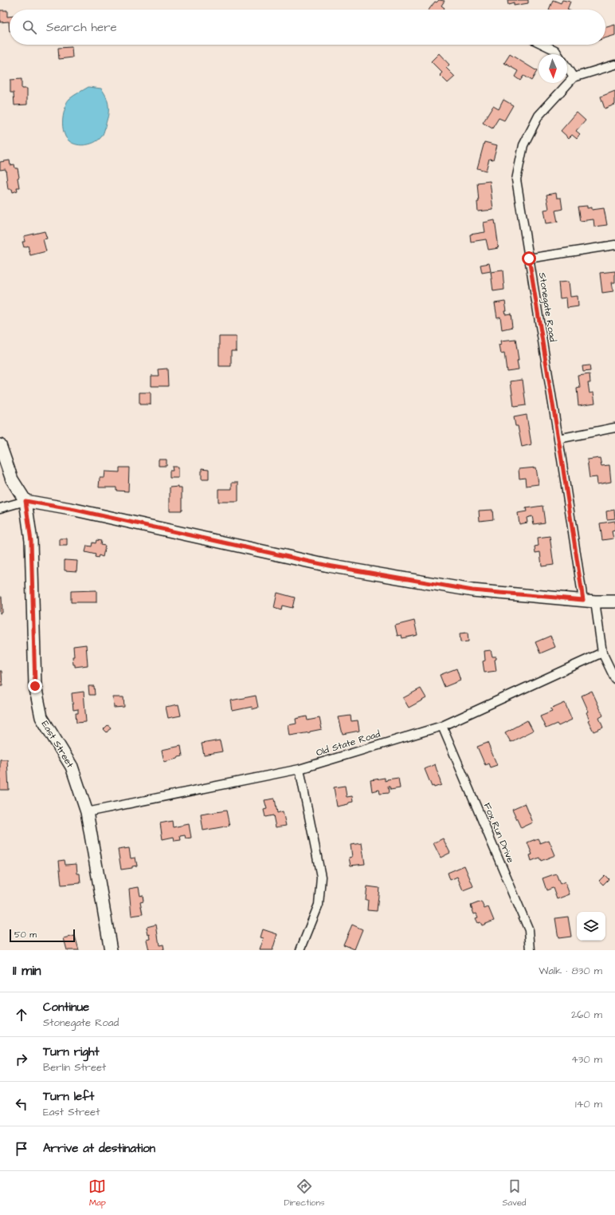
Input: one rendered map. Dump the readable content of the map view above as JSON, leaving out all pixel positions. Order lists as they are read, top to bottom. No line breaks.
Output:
{"streets":{"main road":["East Street"],"street":["Stonegate Road","Old State Road","Fox Run Drive"]},"crossings":[["Old State Road","East Street"],["Old State Road","Fox Run Drive"]],"scale_bar":"50 m","north":"bottom","page":{"search":"Search here","scale":"50 m","heading":["11 min","Walk · 830 m"],"list":[["Continue","Stonegate Road","260 m"],["Turn right","Berlin Street","430 m"],["Turn left","East Street","140 m"],"Arrive at destination"],"nav":["Map","Directions","Saved"]}}
